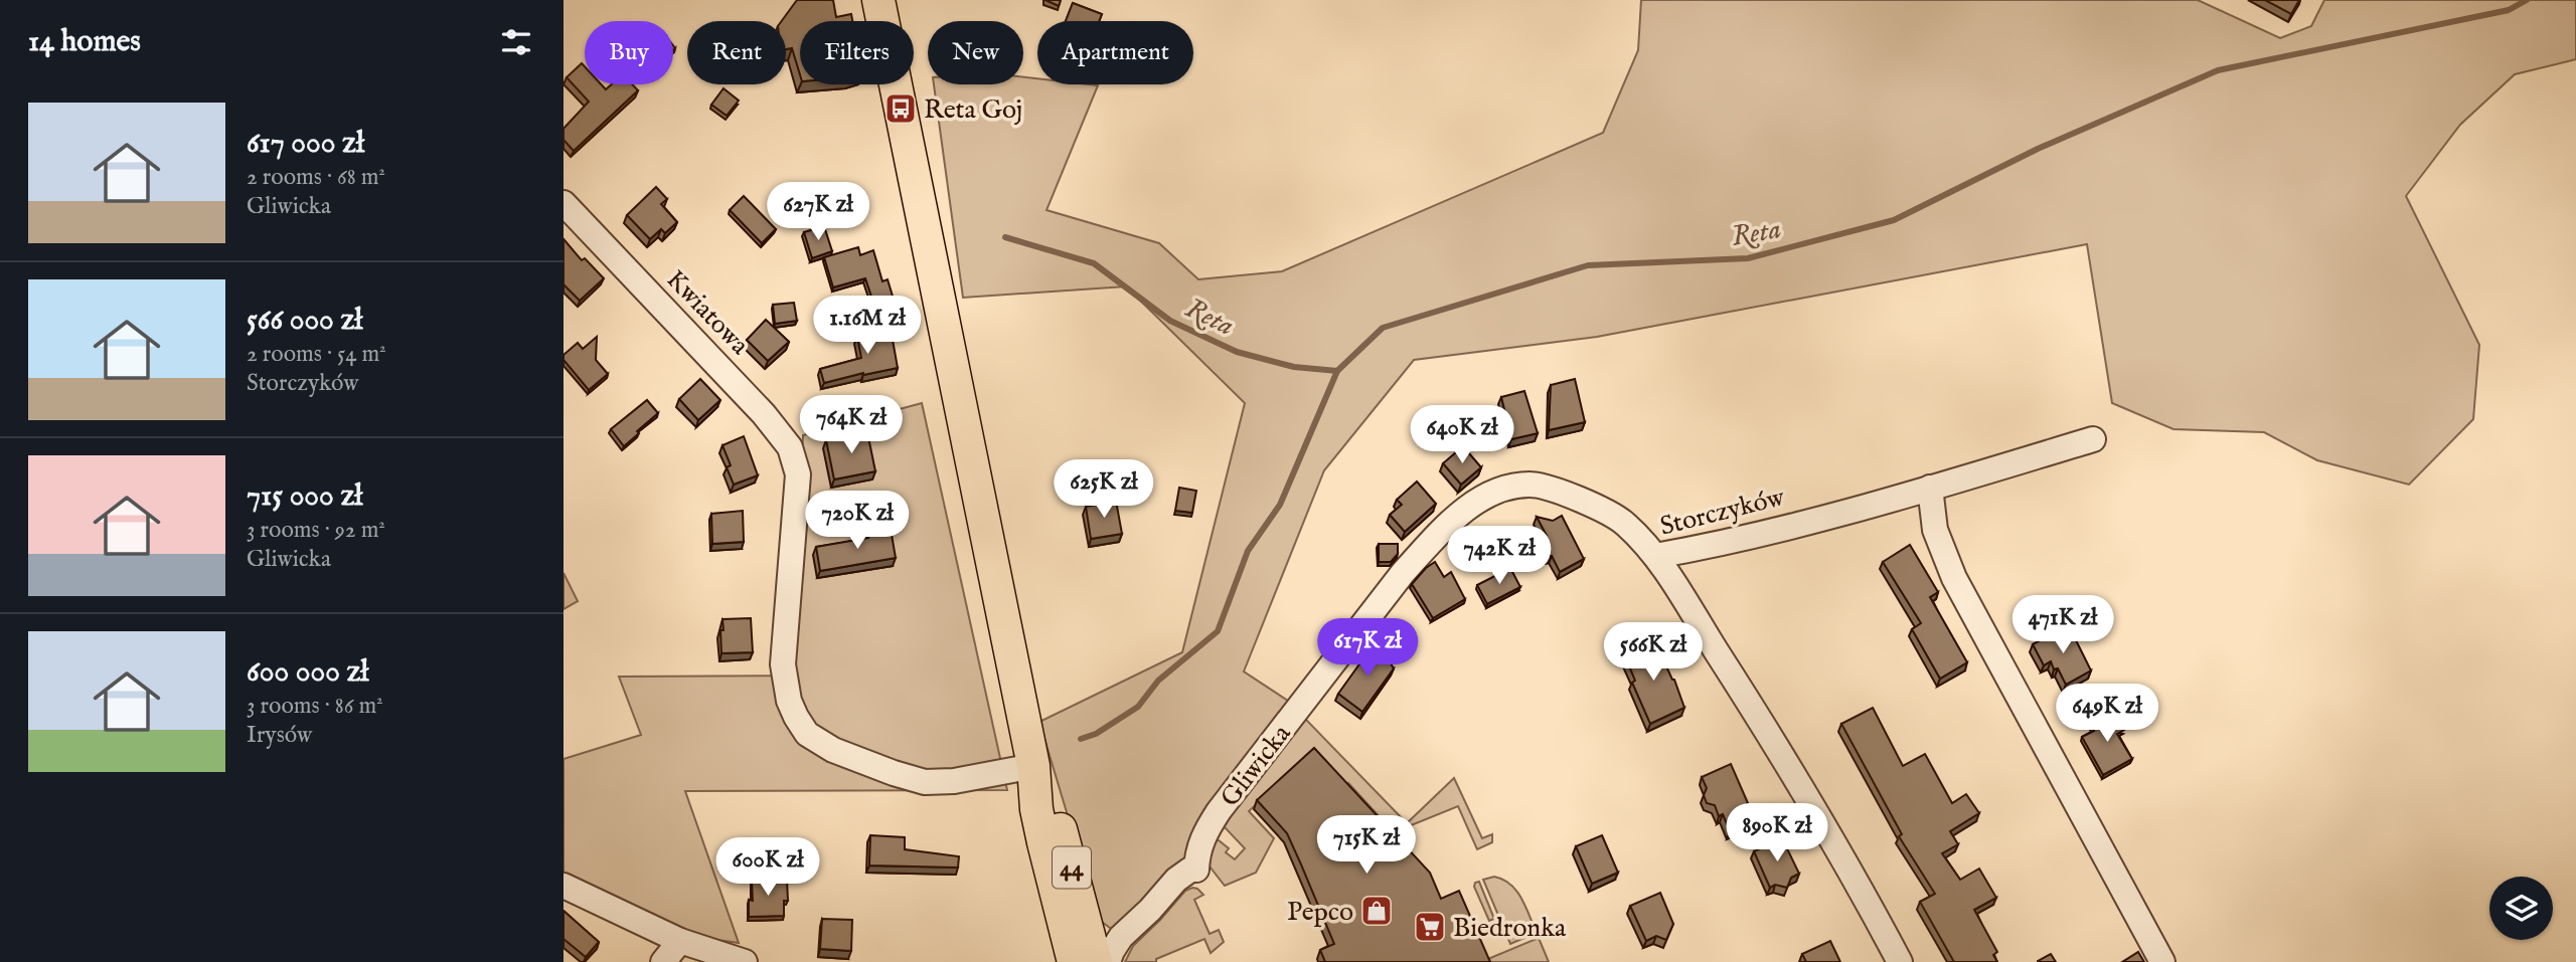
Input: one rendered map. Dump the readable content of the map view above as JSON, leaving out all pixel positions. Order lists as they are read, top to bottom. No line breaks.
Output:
{"streets":{"main road":["44"],"street":["Kwiatowa","Storczyków","Gliwicka"]},"crossings":[["Kwiatowa","44"],["Storczyków","Gliwicka"]],"water":["Reta"],"places":{"bus stop":["Reta Goj"],"shop":["Pepco"],"supermarket":["Biedronka"]},"page":{"heading":"14 homes","chip":["Buy","Rent","Filters","New","Apartment"],"list":[{"name":"617 000 zł","note":"2 rooms · 68 m² · Gliwicka"},{"name":"566 000 zł","note":"2 rooms · 54 m² · Storczyków"},{"name":"715 000 zł","note":"3 rooms · 92 m² · Gliwicka"},{"name":"600 000 zł","note":"3 rooms · 86 m² · Irysów"}],"price":["627K zł","1.16M zł","764K zł","640K zł","625K zł","720K zł","742K zł","471K zł","617K zł","566K zł","649K zł","890K zł","715K zł","600K zł"]}}
